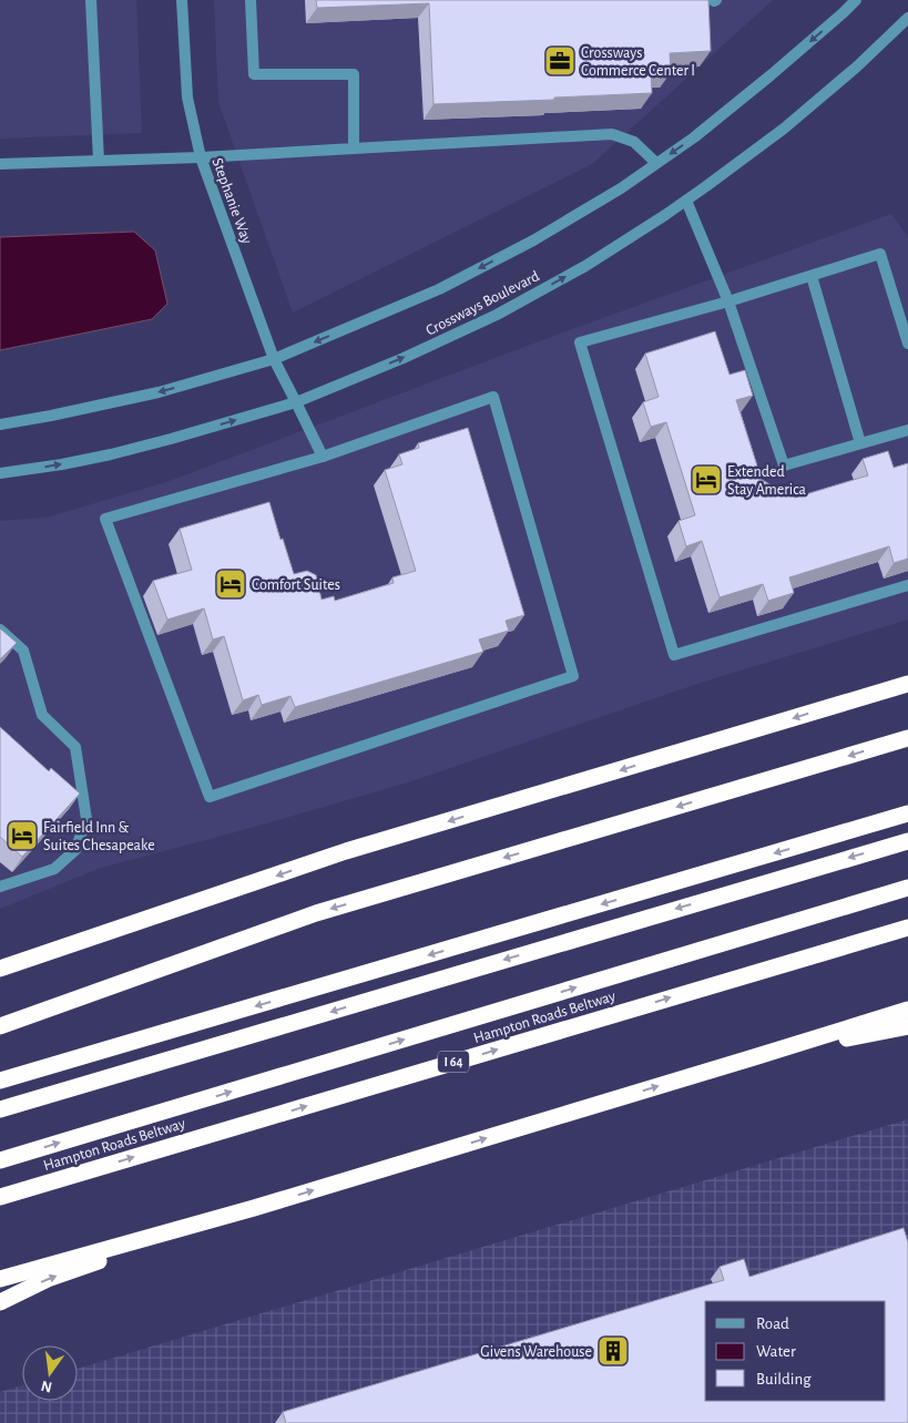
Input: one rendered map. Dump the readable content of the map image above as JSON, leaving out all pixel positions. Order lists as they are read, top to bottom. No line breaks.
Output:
{"streets":{"highway":["Hampton Roads Beltway","I 64"],"street":["Stephanie Way","Crossways Boulevard"]},"crossings":[["Stephanie Way","Crossways Boulevard"]],"places":{"office":["Crossways Commerce Center I"],"hotel":["Extended Stay America","Comfort Suites","Fairfield Inn & Suites Chesapeake"],"building":["Givens Warehouse"]},"legend":["Road","Water","Building"],"north":"bottom"}
